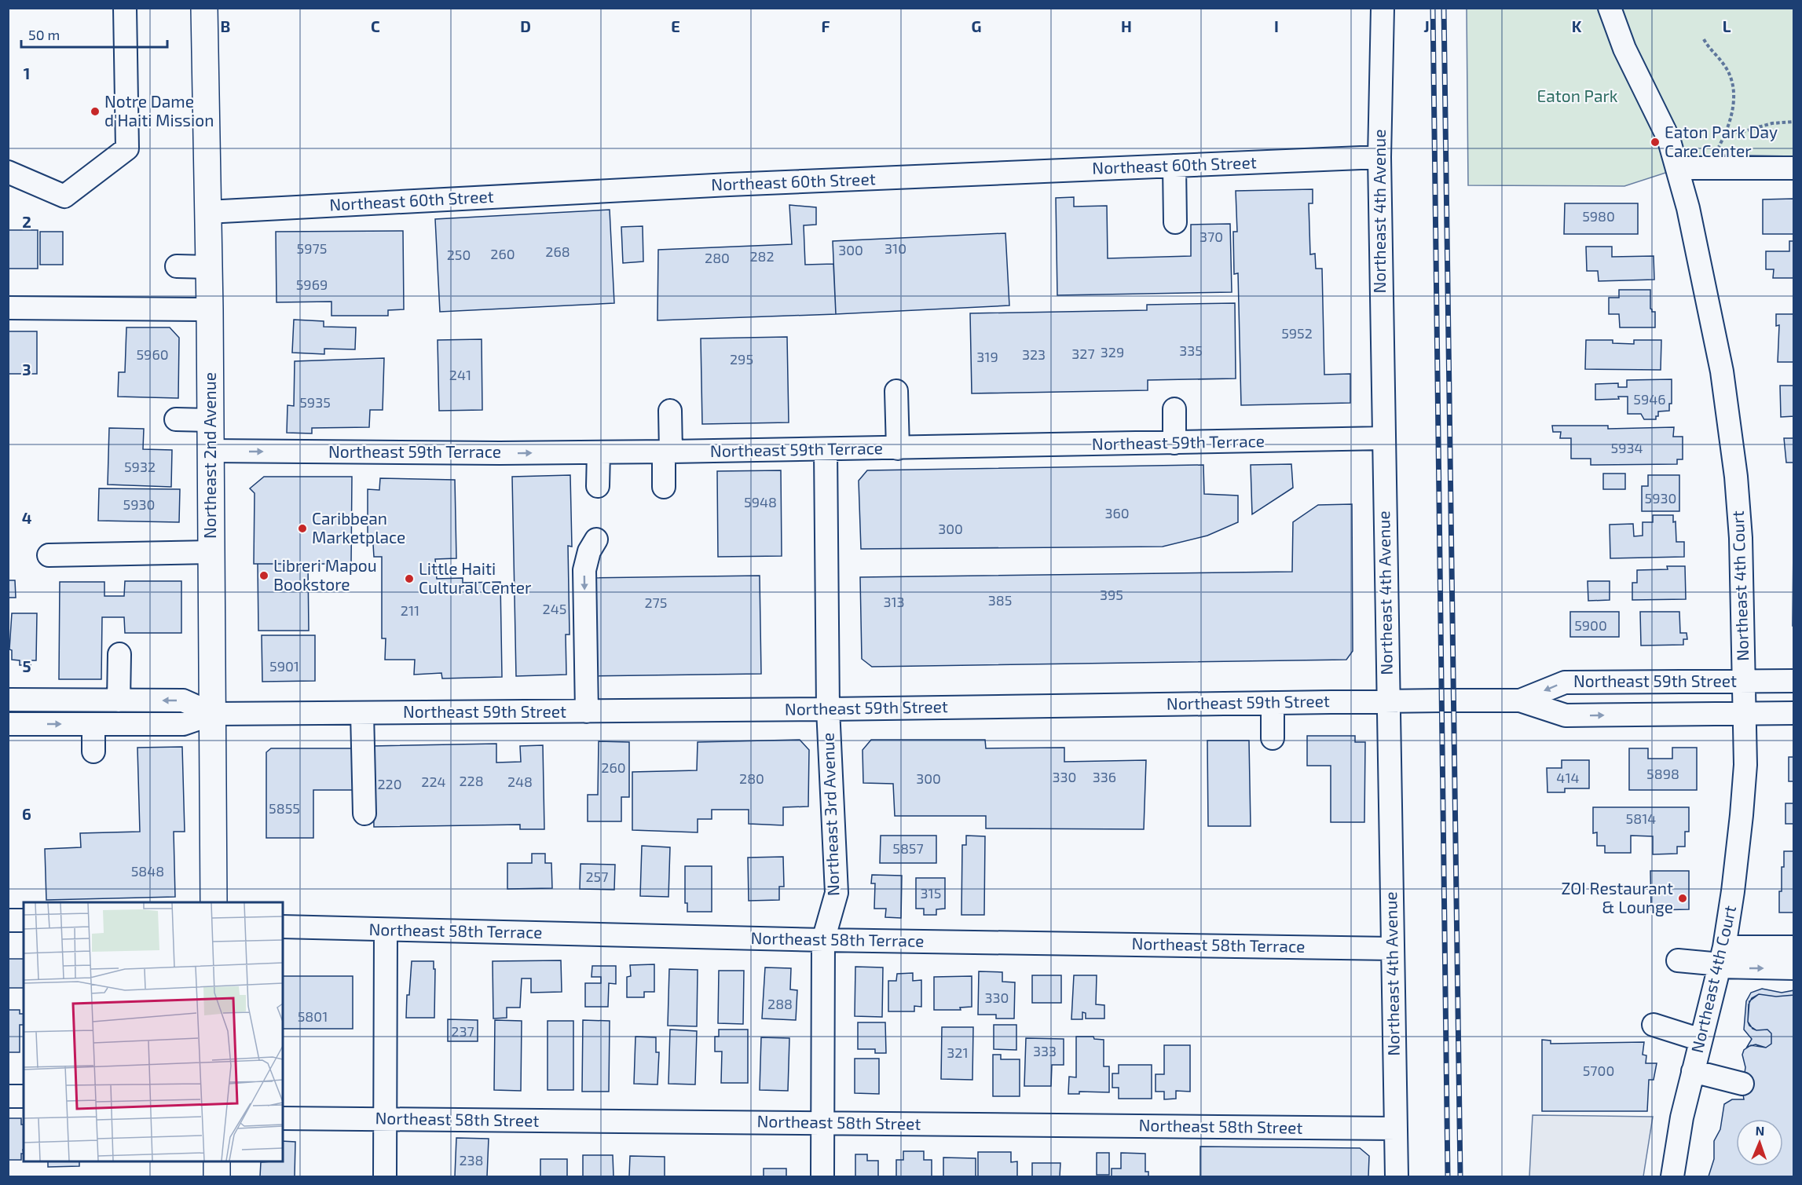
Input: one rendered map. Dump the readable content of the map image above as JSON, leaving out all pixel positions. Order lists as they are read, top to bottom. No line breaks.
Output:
{"streets":{"main road":["Northeast 2nd Avenue"],"street":["Northeast 60th Street","Northeast 4th Avenue","Northeast 59th Terrace","Northeast 4th Court","Northeast 59th Street","Northeast 3rd Avenue","Northeast 58th Terrace","Northeast 58th Street"]},"crossings":[["Northeast 60th Street","Northeast 4th Avenue"],["Northeast 60th Street","Northeast 2nd Avenue"],["Northeast 4th Avenue","Northeast 59th Terrace"],["Northeast 4th Avenue","Northeast 59th Street"],["Northeast 4th Avenue","Northeast 58th Terrace"],["Northeast 4th Avenue","Northeast 58th Street"],["Northeast 59th Terrace","Northeast 2nd Avenue"],["Northeast 59th Terrace","Northeast 3rd Avenue"],["Northeast 2nd Avenue","Northeast 59th Street"],["Northeast 4th Court","Northeast 59th Street"],["Northeast 59th Street","Northeast 3rd Avenue"],["Northeast 3rd Avenue","Northeast 58th Terrace"],["Northeast 3rd Avenue","Northeast 58th Street"]],"parks":["Eaton Park"],"places":["Notre Dame d'Haiti Mission","Eaton Park Day Care Center","Caribbean Marketplace","Libreri Mapou Bookstore","Little Haiti Cultural Center","ZOI Restaurant & Lounge"],"house_numbers":["5980","370","5975","310","300","268","260","250","282","280","5969","5952","335","329","327","5960","323","319","295","241","5946","5935","5934","5932","5930","5948","5930","360","300","395","385","313","275","245","211","5900","5901","260","5898","330","336","414","280","300","228","224","248","220","5855","5814","5857","5848","257","315","330","288","5801","237","333","321","5700","238"],"scale_bar":"50 m","north":"top","grid":{"columns":["B","C","D","E","F","G","H","I","J","K","L"],"rows":["1","2","3","4","5","6"]}}
